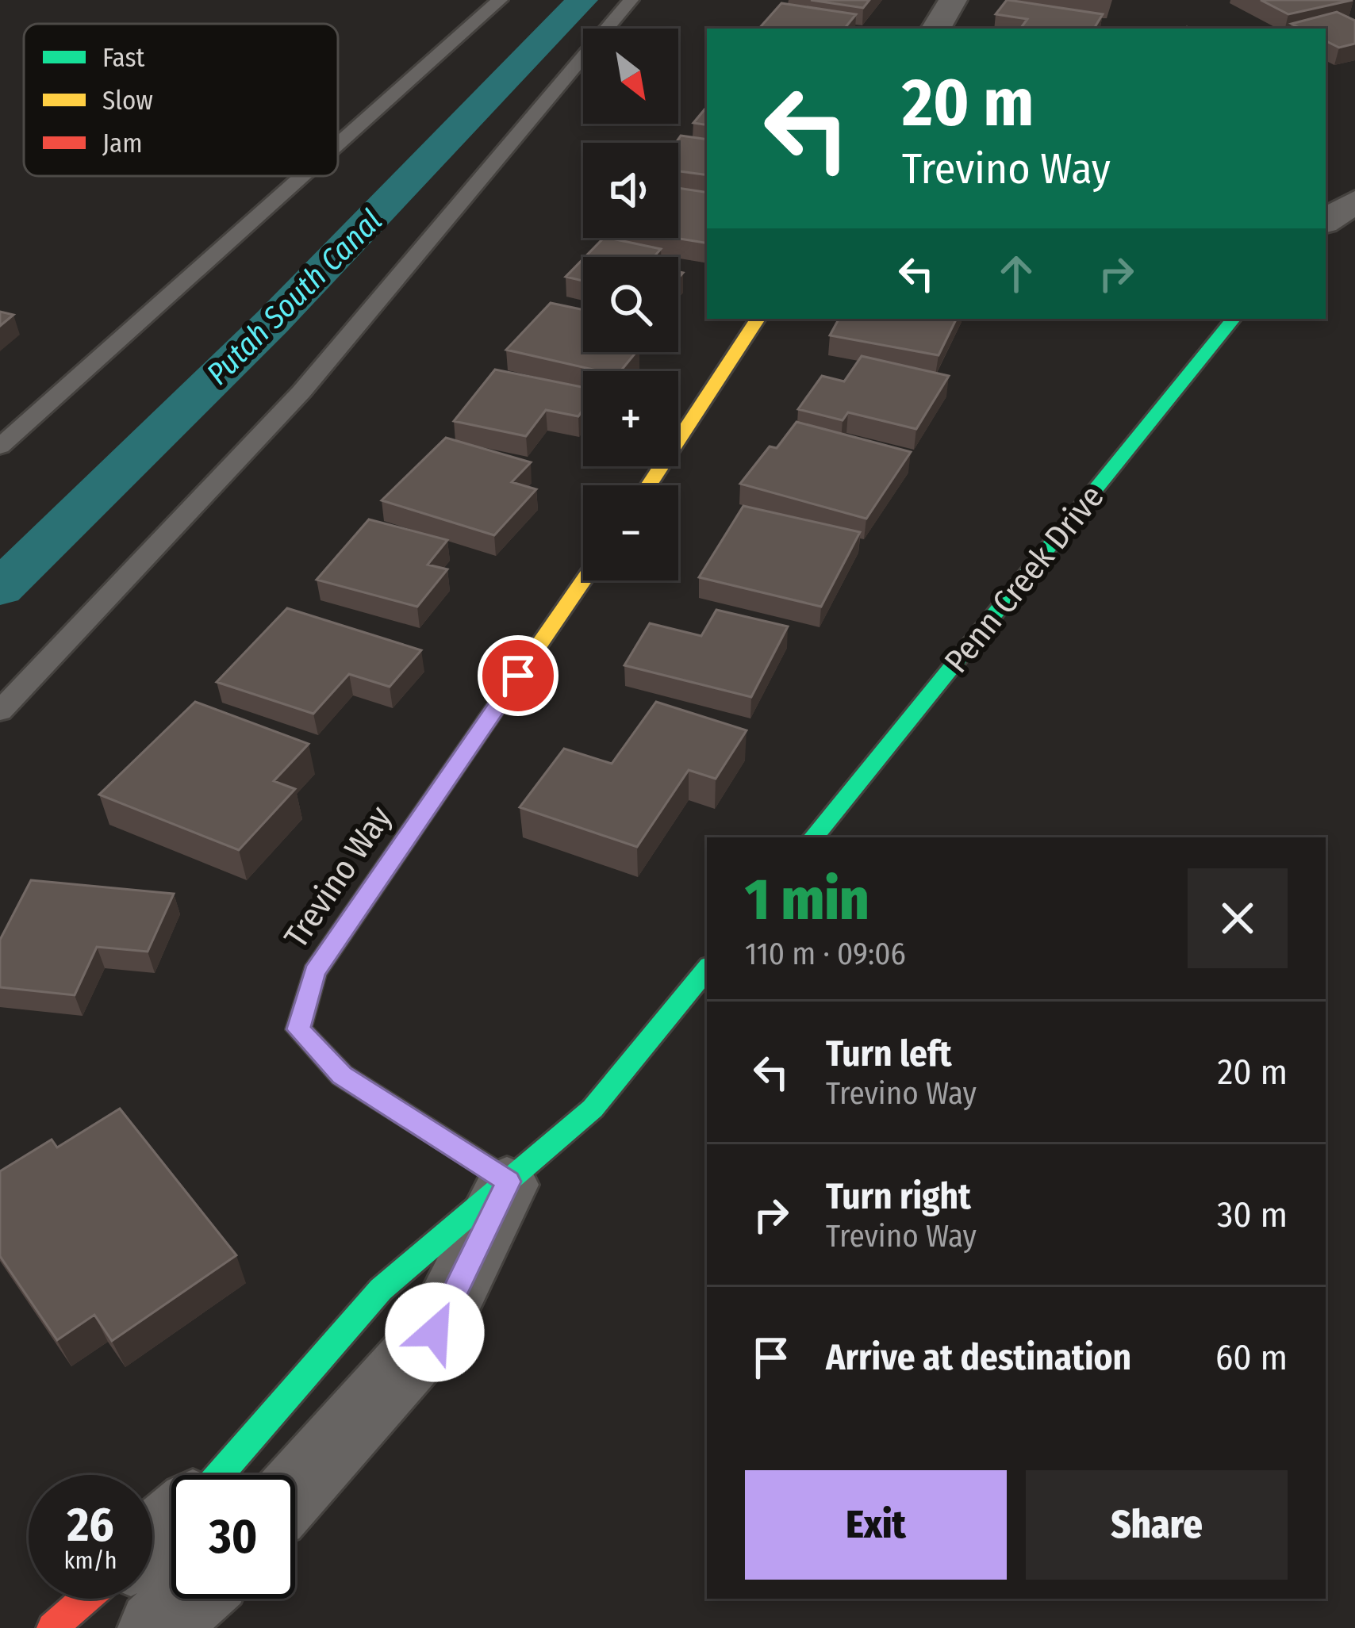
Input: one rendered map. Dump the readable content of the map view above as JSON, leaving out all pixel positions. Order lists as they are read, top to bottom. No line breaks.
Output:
{"streets":{"street":["Penn Creek Drive","Trevino Way"]},"water":["Putah South Canal"],"legend":["Fast","Slow","Jam"],"north":"bottom right","page":{"map_buttons":["+","−"],"turn":["20 m","Trevino Way"],"heading":["1 min","110 m · 09:06"],"list":[{"name":"Turn left","note":"Trevino Way","value":"20 m"},{"name":"Turn right","note":"Trevino Way","value":"30 m"},{"name":"Arrive at destination","value":"60 m"}],"buttons":["Exit","Share"],"speed":"26 km/h","limit":"30"}}
